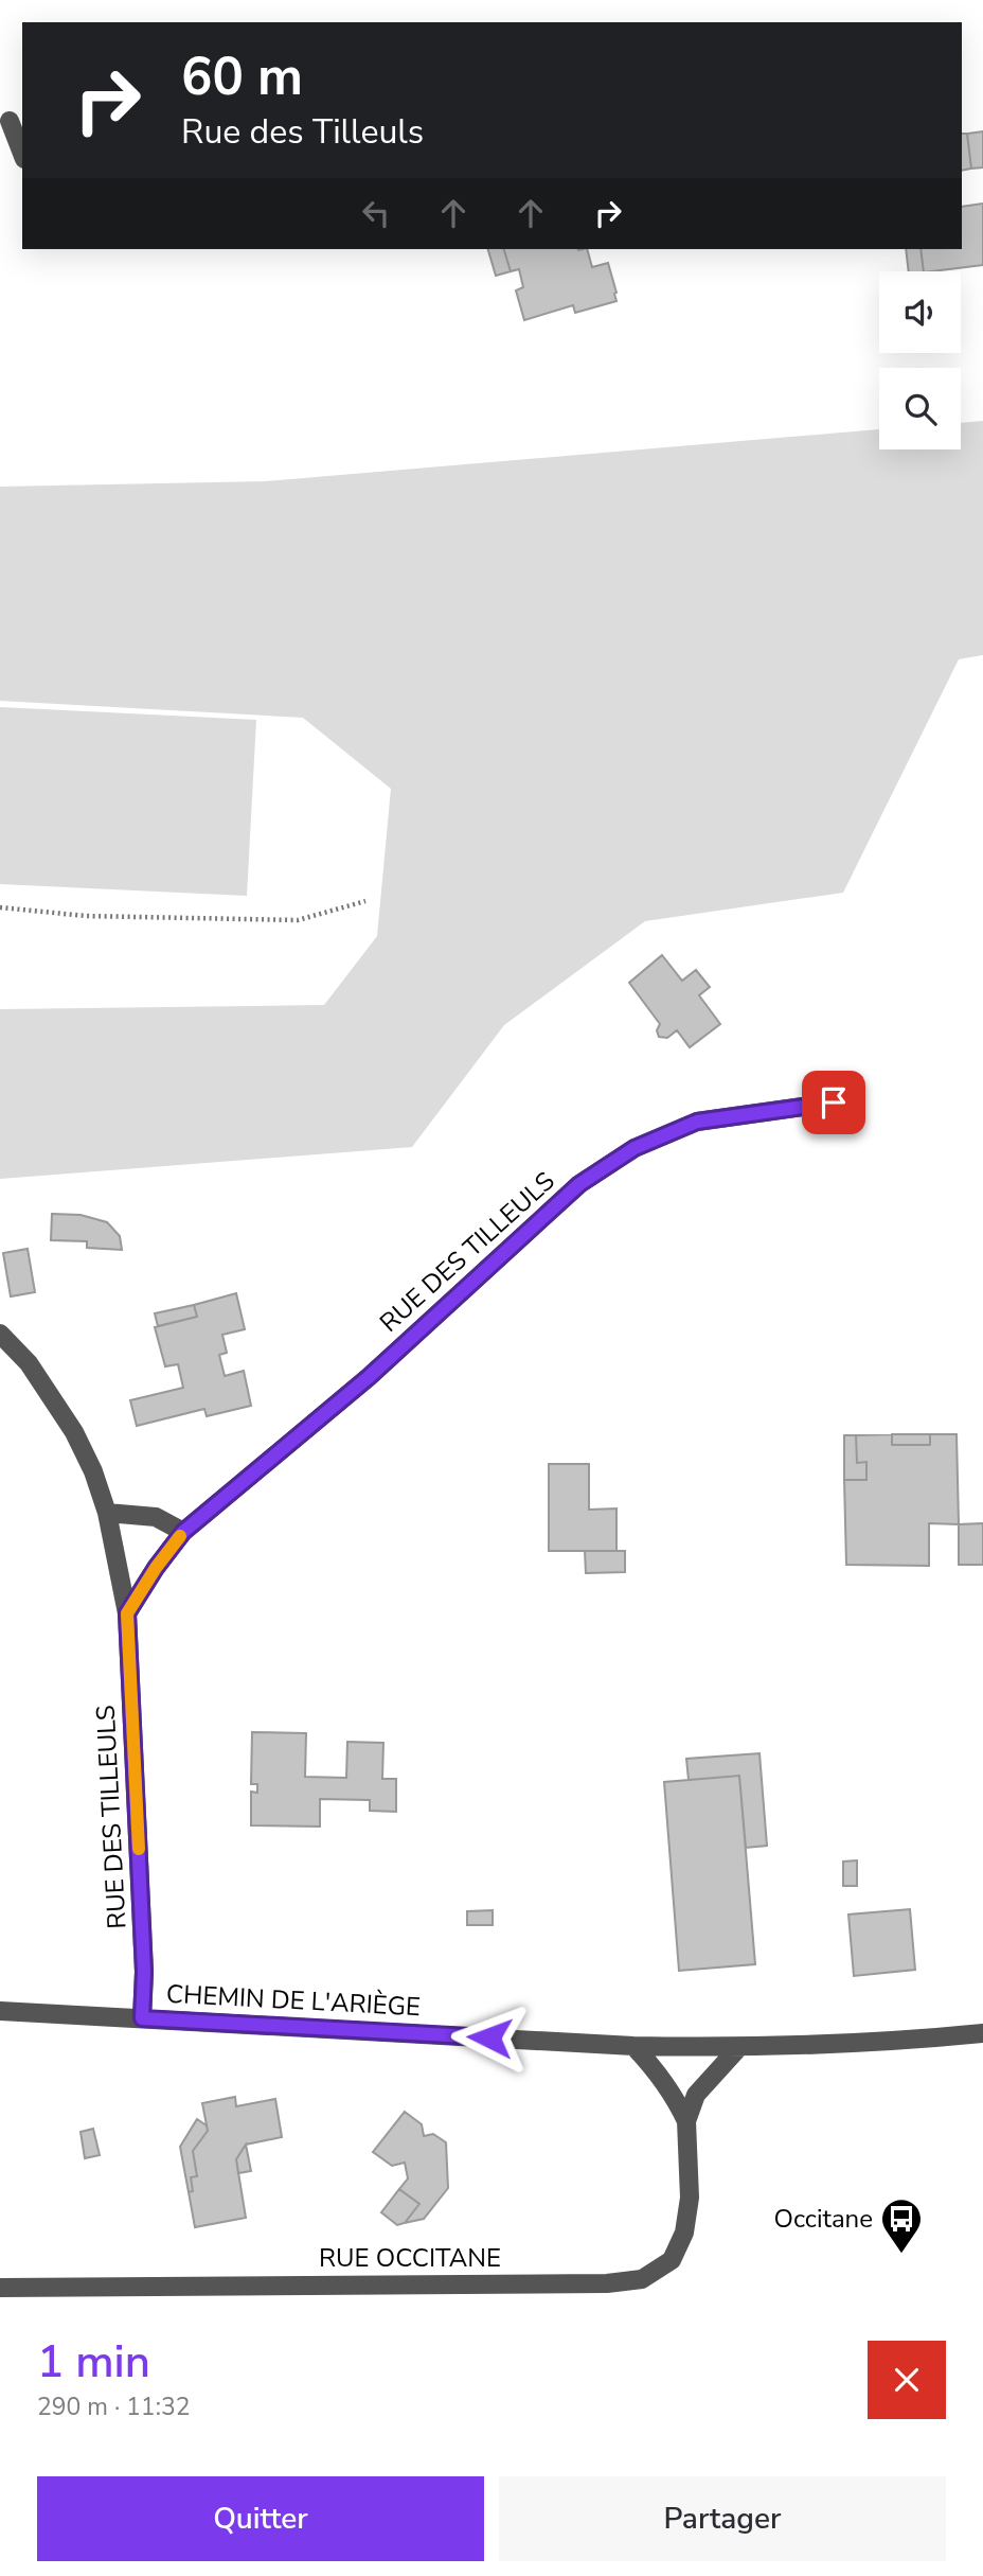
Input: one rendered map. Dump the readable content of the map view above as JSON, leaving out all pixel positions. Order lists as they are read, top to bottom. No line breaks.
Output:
{"streets":{"street":["RUE DES TILLEULS","CHEMIN DE L'ARIÈGE","RUE OCCITANE"]},"crossings":[["RUE DES TILLEULS","CHEMIN DE L'ARIÈGE"],["CHEMIN DE L'ARIÈGE","RUE OCCITANE"]],"places":{"bus stop":["Occitane"]},"page":{"turn":["60 m","Rue des Tilleuls"],"heading":["1 min","290 m · 11:32"],"buttons":["Quitter","Partager"]}}
